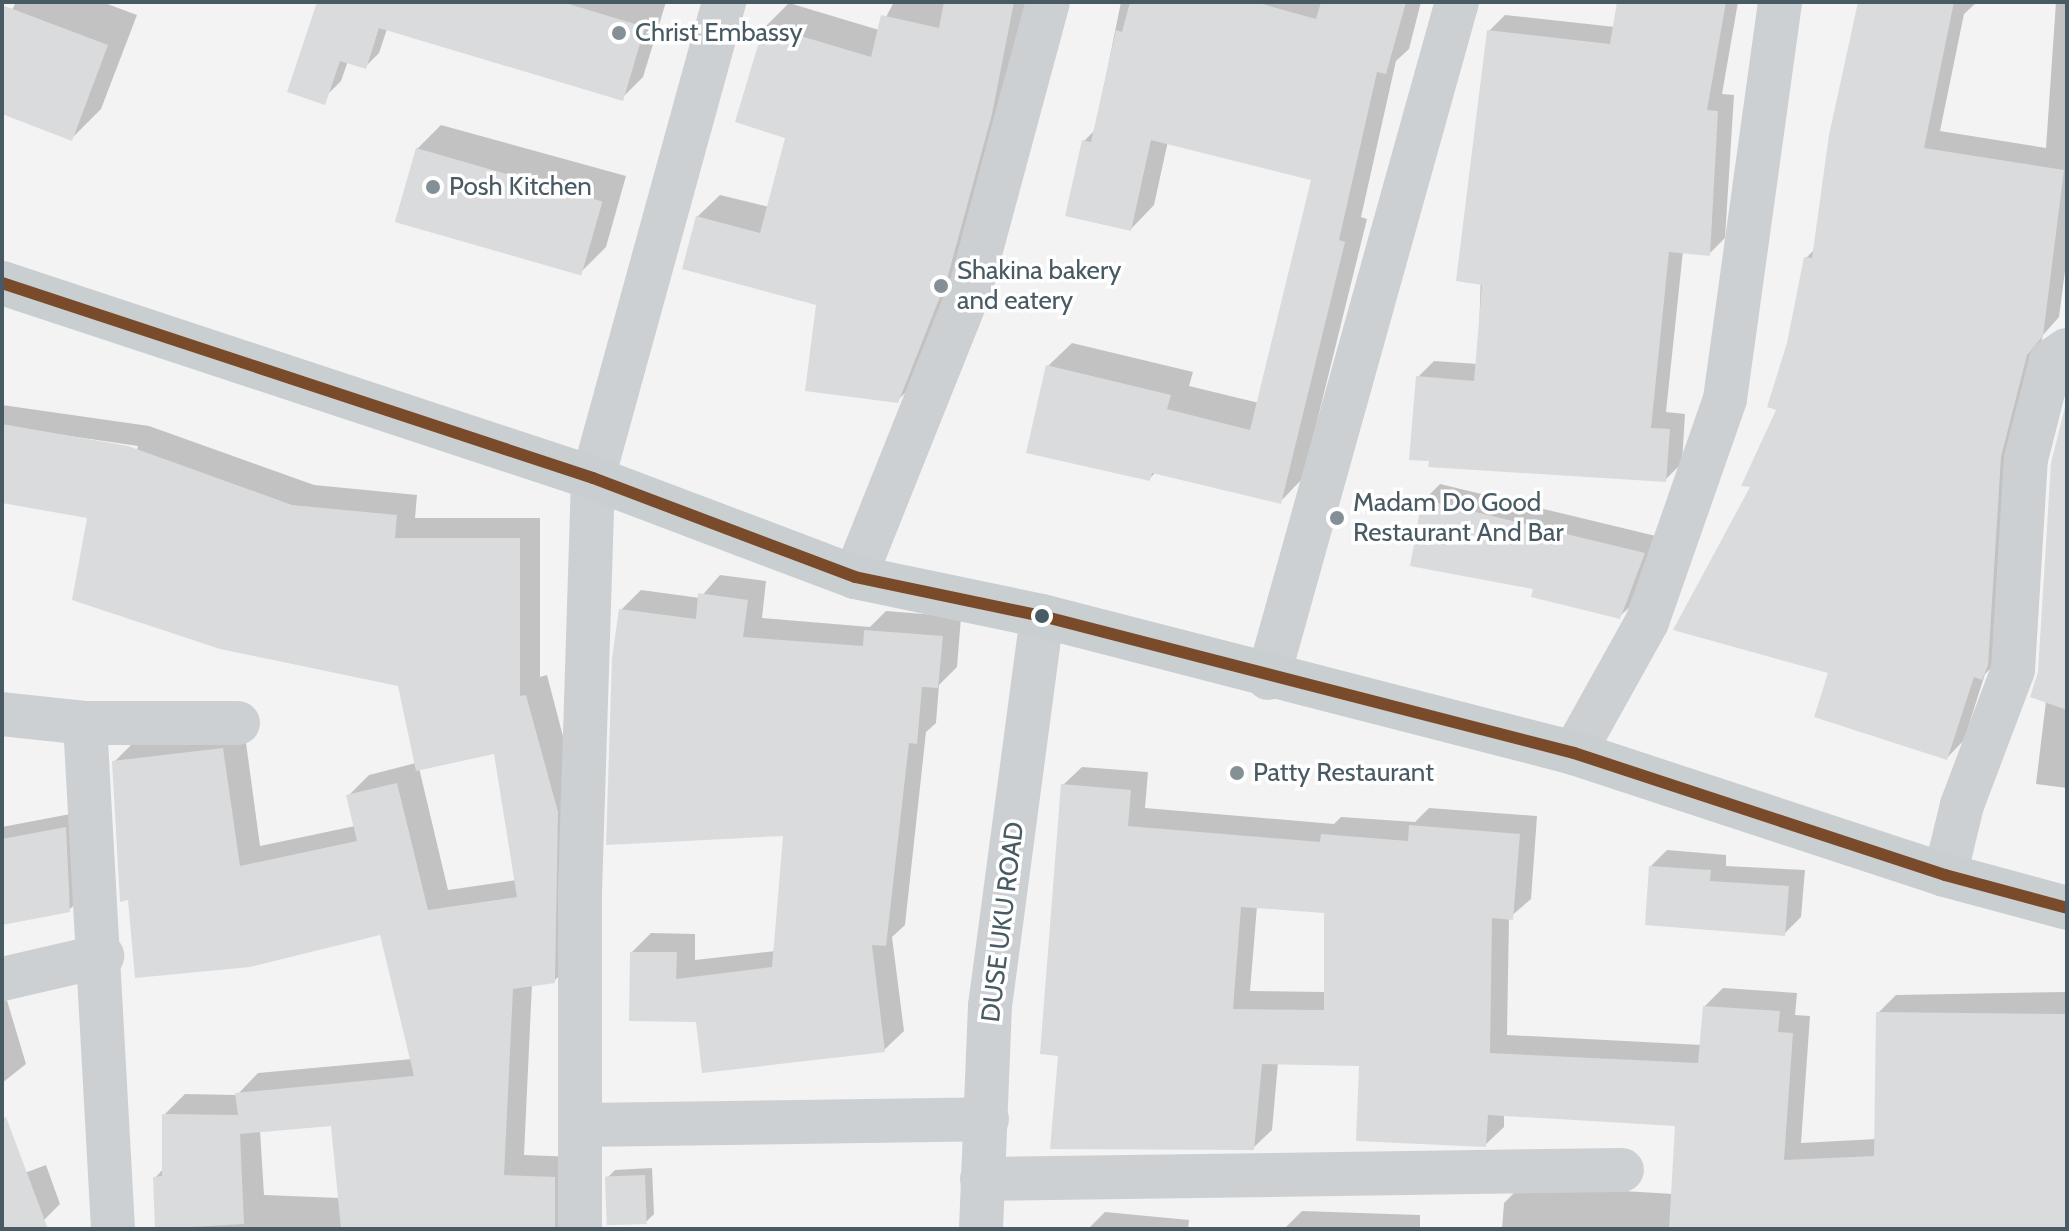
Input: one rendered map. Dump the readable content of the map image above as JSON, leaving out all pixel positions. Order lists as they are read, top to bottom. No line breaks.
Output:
{"streets":{"street":["DUSE UKU ROAD"]},"places":["Christ Embassy","Posh Kitchen","Shakina bakery and eatery","Madam Do Good Restaurant And Bar","Patty Restaurant"]}
